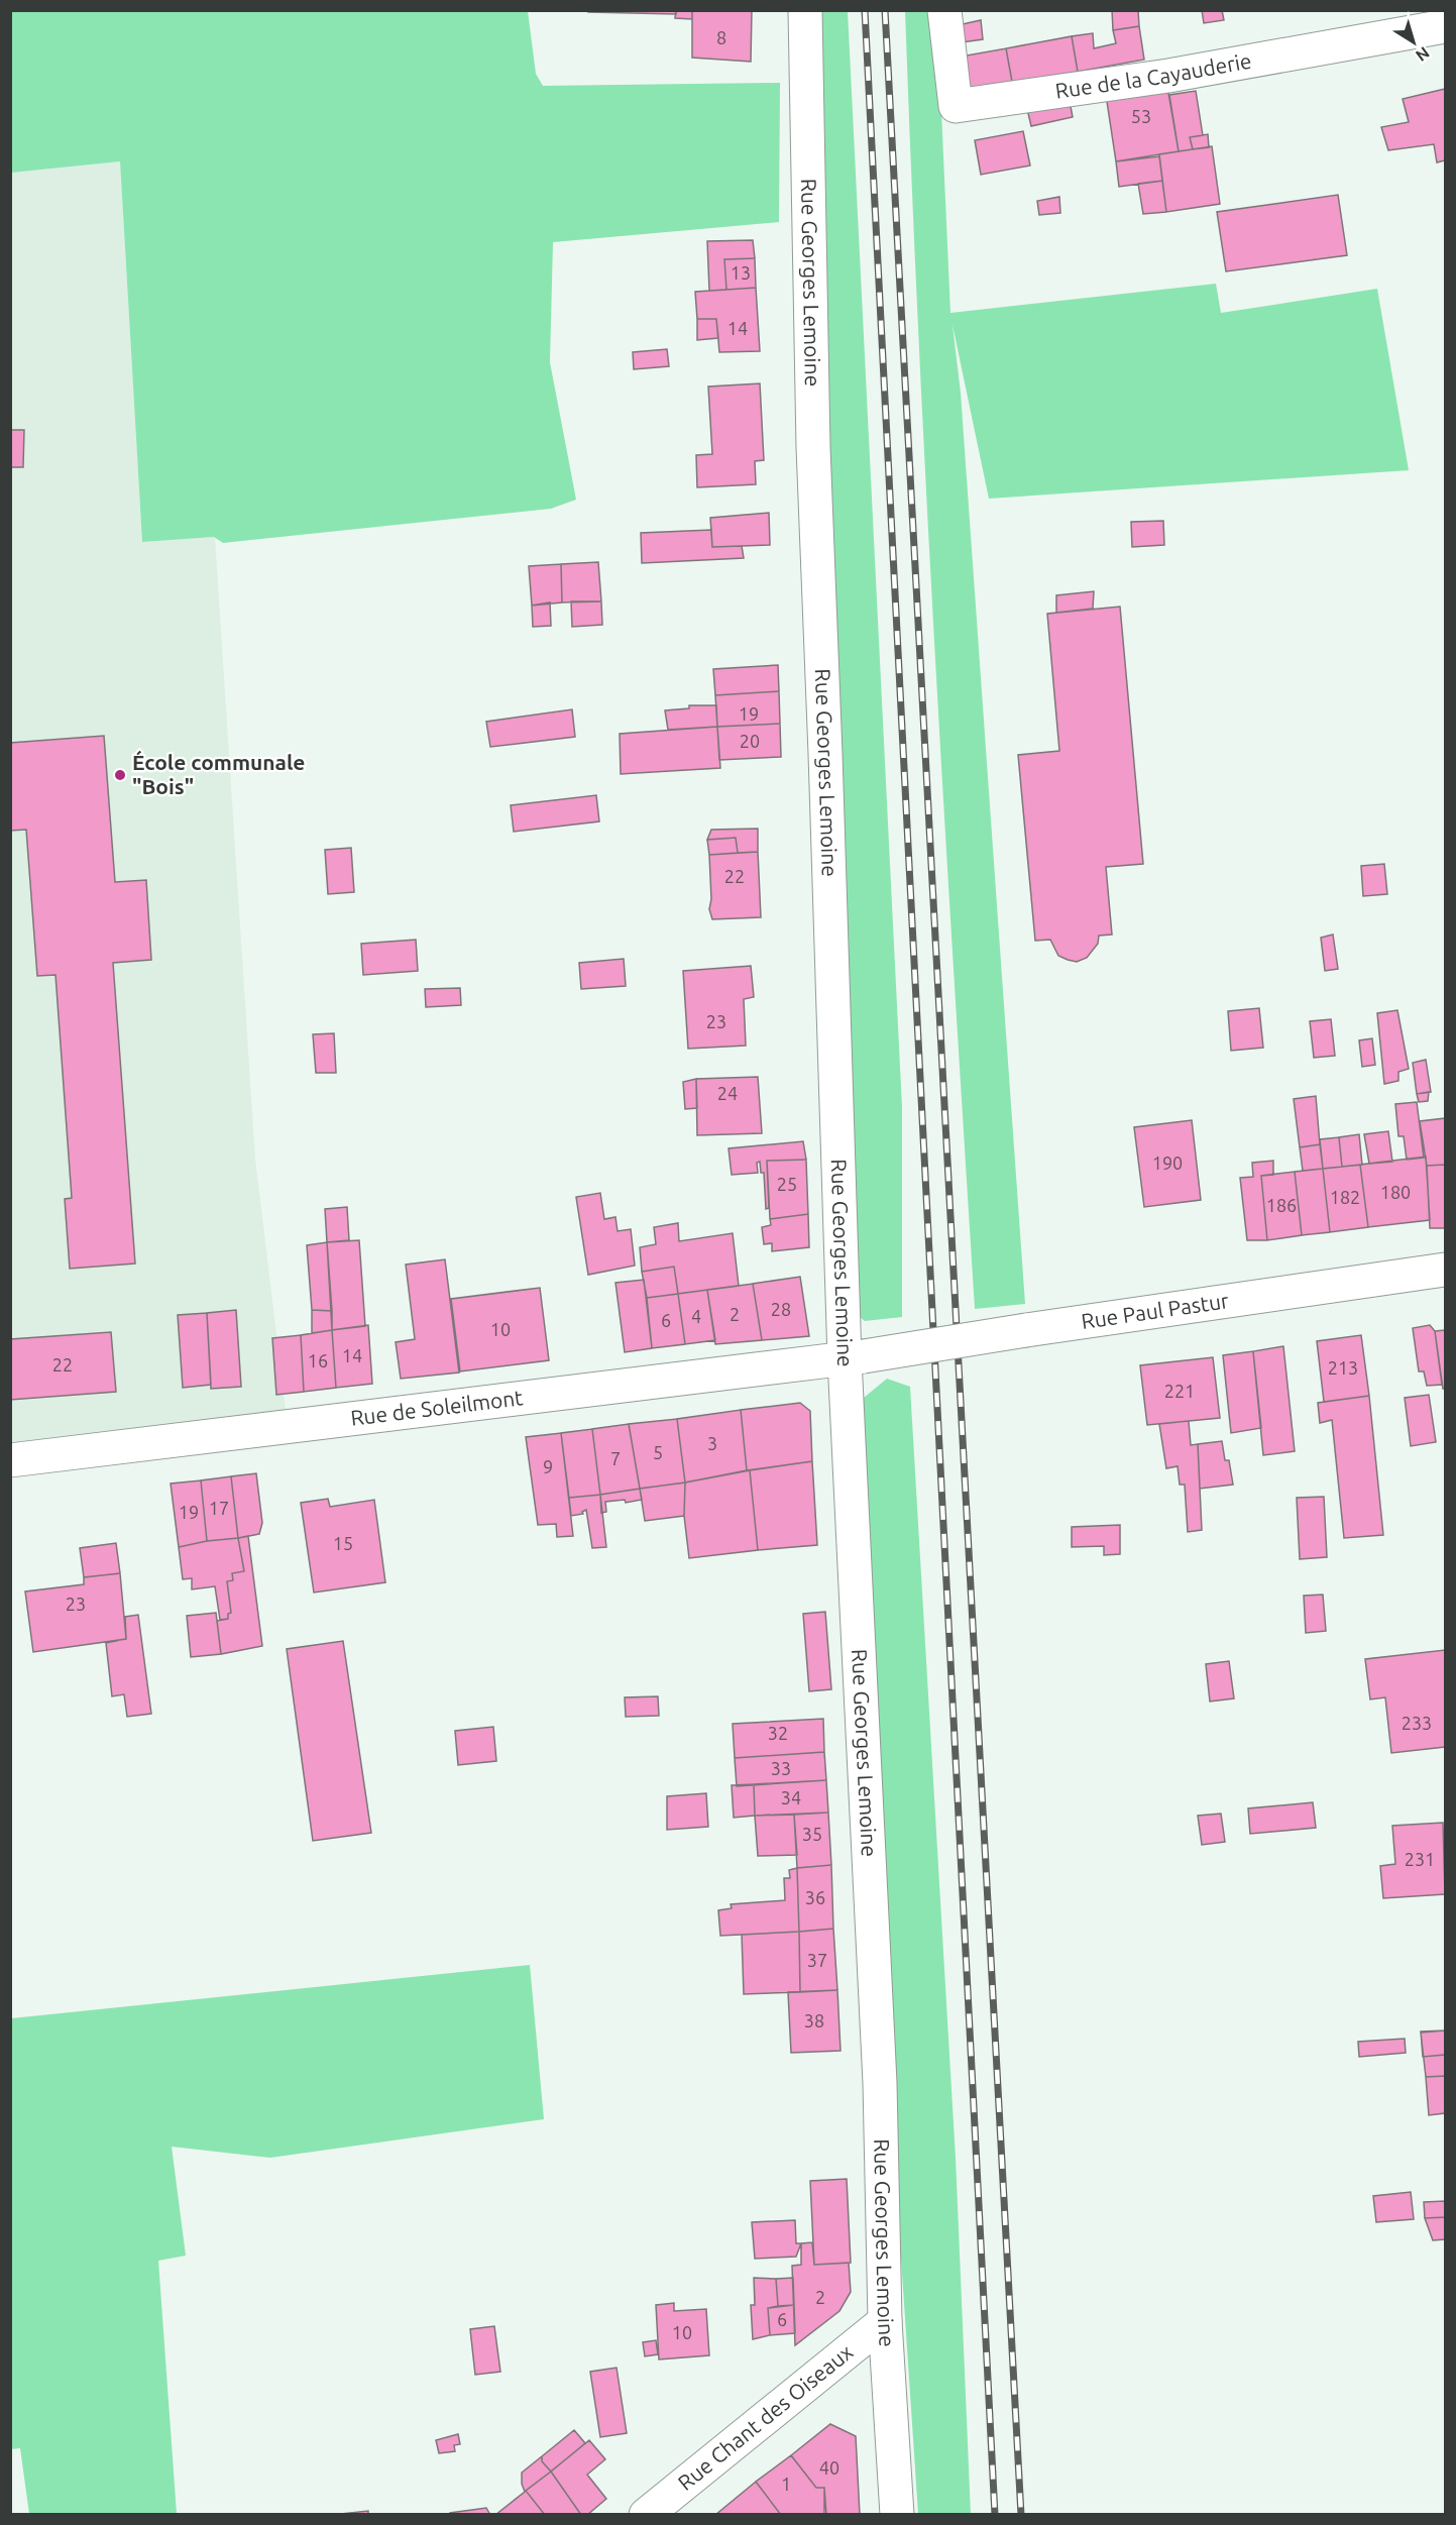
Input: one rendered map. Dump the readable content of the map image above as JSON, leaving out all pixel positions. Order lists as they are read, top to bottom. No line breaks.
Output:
{"streets":{"street":["Rue de la Cayauderie","Rue Georges Lemoine","Rue Paul Pastur","Rue de Soleilmont","Rue Chant des Oiseaux"]},"crossings":[["Rue Georges Lemoine","Rue Paul Pastur"],["Rue Georges Lemoine","Rue de Soleilmont"],["Rue Georges Lemoine","Rue Chant des Oiseaux"],["Rue Paul Pastur","Rue de Soleilmont"]],"places":["École communale \"Bois\""],"house_numbers":["8","53","13","14","19","20","22","23","24","190","25","180","182","186","28","2","4","6","10","14","16","22","213","221","3","5","7","9","17","19","15","23","233","32","33","34","35","231","36","37","38","2","6","10","40","1"],"north":"bottom right"}
